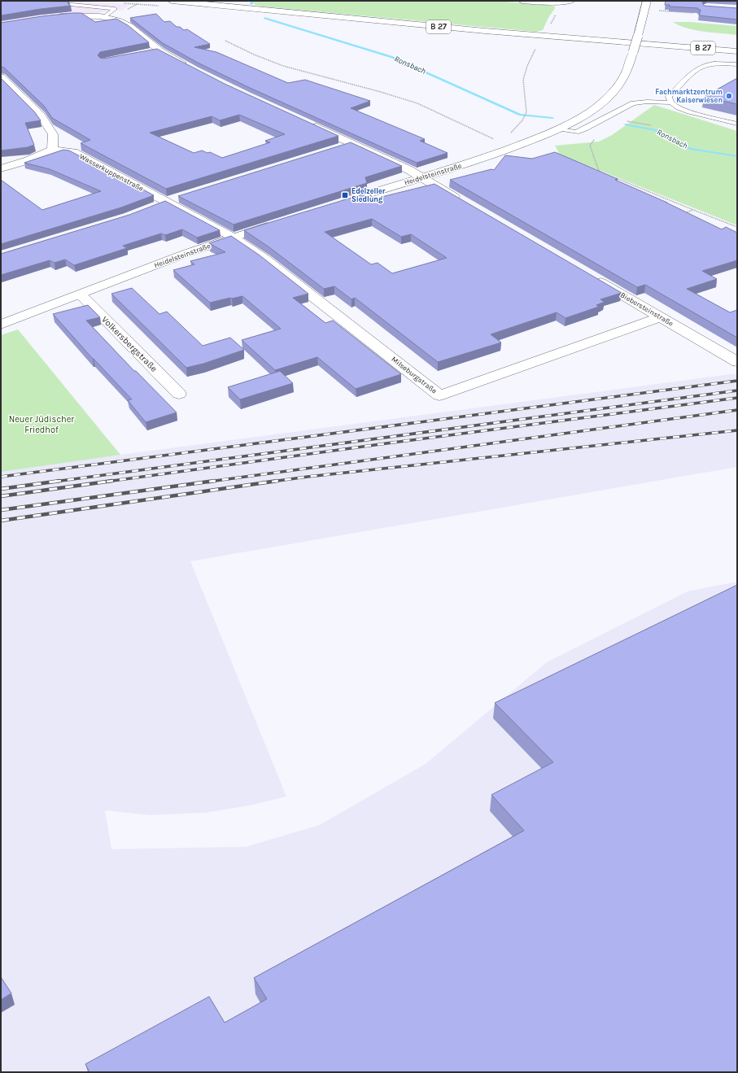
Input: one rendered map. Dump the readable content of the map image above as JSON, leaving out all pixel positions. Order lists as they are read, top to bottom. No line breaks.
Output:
{"streets":{"main road":["B 27","Wasserkuppenstraße","Heidelsteinstraße","Biebersteinstraße","Volkersbergstraße","Milseburgstraße"]},"crossings":[["Wasserkuppenstraße","Heidelsteinstraße"],["Wasserkuppenstraße","Milseburgstraße"],["Heidelsteinstraße","Volkersbergstraße"],["Heidelsteinstraße","Milseburgstraße"],["Biebersteinstraße","Milseburgstraße"]],"water":["Ronsbach"],"parks":["Neuer Jüdischer Friedhof"],"places":{"other":["Fachmarktzentrum Kaiserwiesen"],"transit":["Edelzeller Siedlung"]}}
